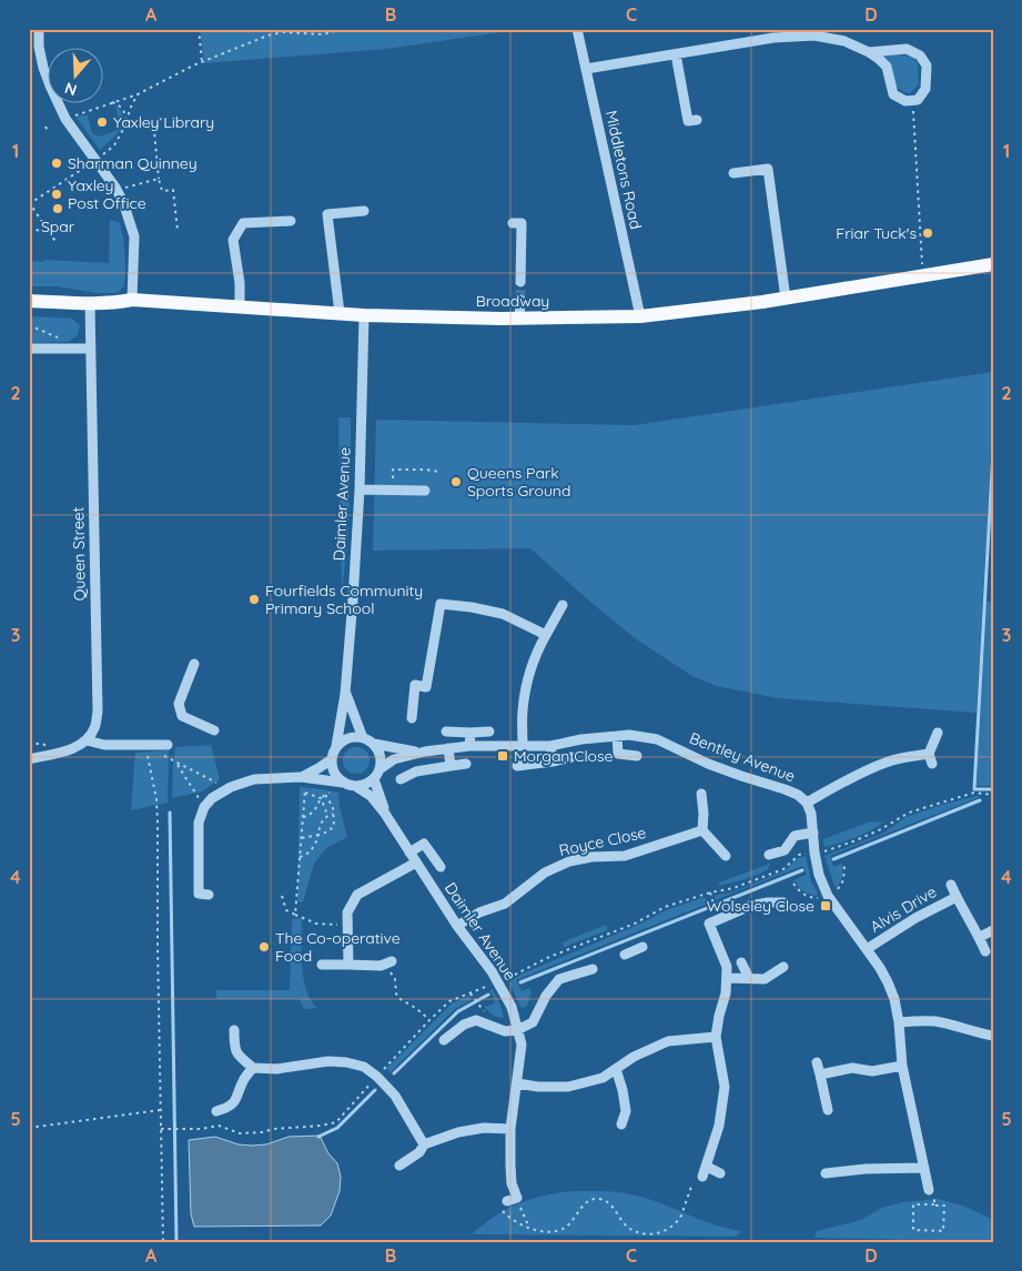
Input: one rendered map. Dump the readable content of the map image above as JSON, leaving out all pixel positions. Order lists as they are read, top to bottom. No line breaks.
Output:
{"streets":{"main road":["Broadway"],"street":["Middletons Road","Daimler Avenue","Queen Street","Bentley Avenue","Royce Close","Alvis Drive"]},"crossings":[["Middletons Road","Broadway"],["Broadway","Daimler Avenue"],["Broadway","Queen Street"],["Daimler Avenue","Bentley Avenue"],["Daimler Avenue","Royce Close"]],"places":{"other":["Yaxley Library","Sharman Quinney","Yaxley Post Office","Spar","Friar Tuck's","Queens Park Sports Ground","Fourfields Community Primary School","The Co-operative Food"],"transit":["Morgan Close","Wolseley Close"]},"north":"bottom","grid":{"columns":["A","B","C","D"],"rows":["1","2","3","4","5"]}}
